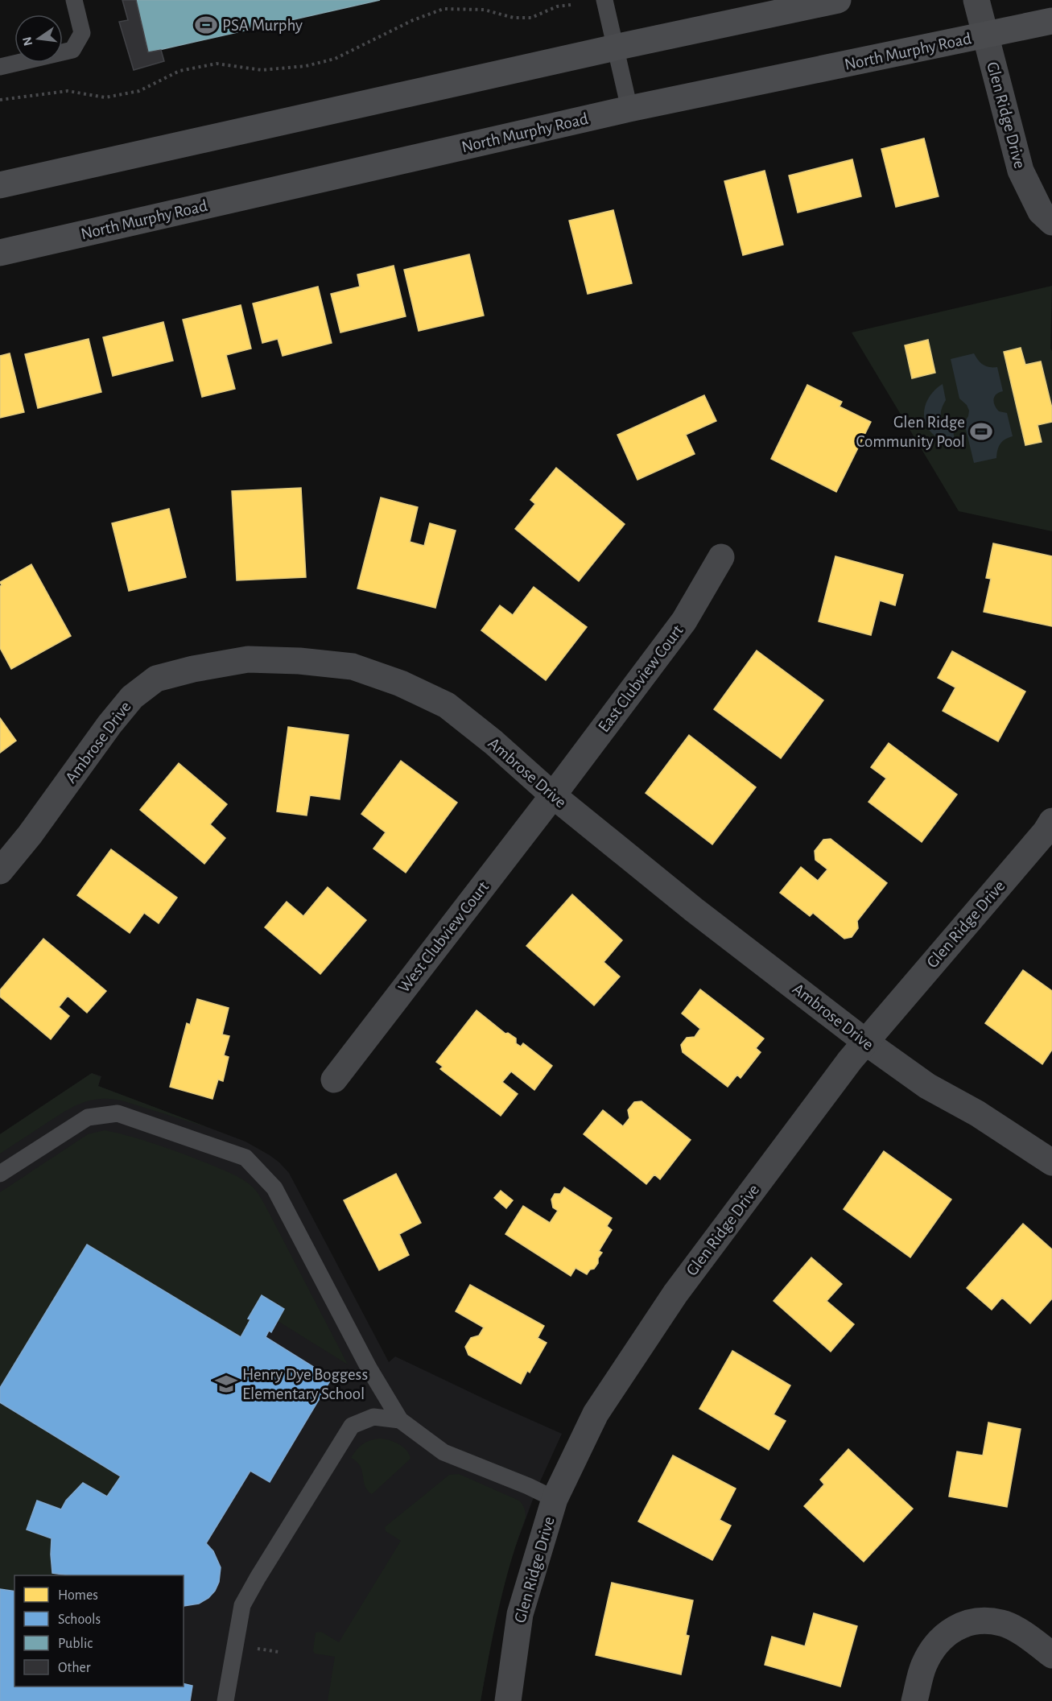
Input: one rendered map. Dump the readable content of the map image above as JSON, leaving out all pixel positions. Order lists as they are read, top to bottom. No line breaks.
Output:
{"streets":{"main road":["North Murphy Road"],"street":["Glen Ridge Drive","East Clubview Court","Ambrose Drive","West Clubview Court"]},"crossings":[["North Murphy Road","Glen Ridge Drive"],["Glen Ridge Drive","Ambrose Drive"],["East Clubview Court","Ambrose Drive"],["East Clubview Court","West Clubview Court"],["Ambrose Drive","West Clubview Court"]],"places":{"sports":["PSA Murphy","Glen Ridge Community Pool"],"school or university":["Henry Dye Boggess Elementary School"]},"legend":["Homes","Schools","Public","Other"],"north":"left"}
